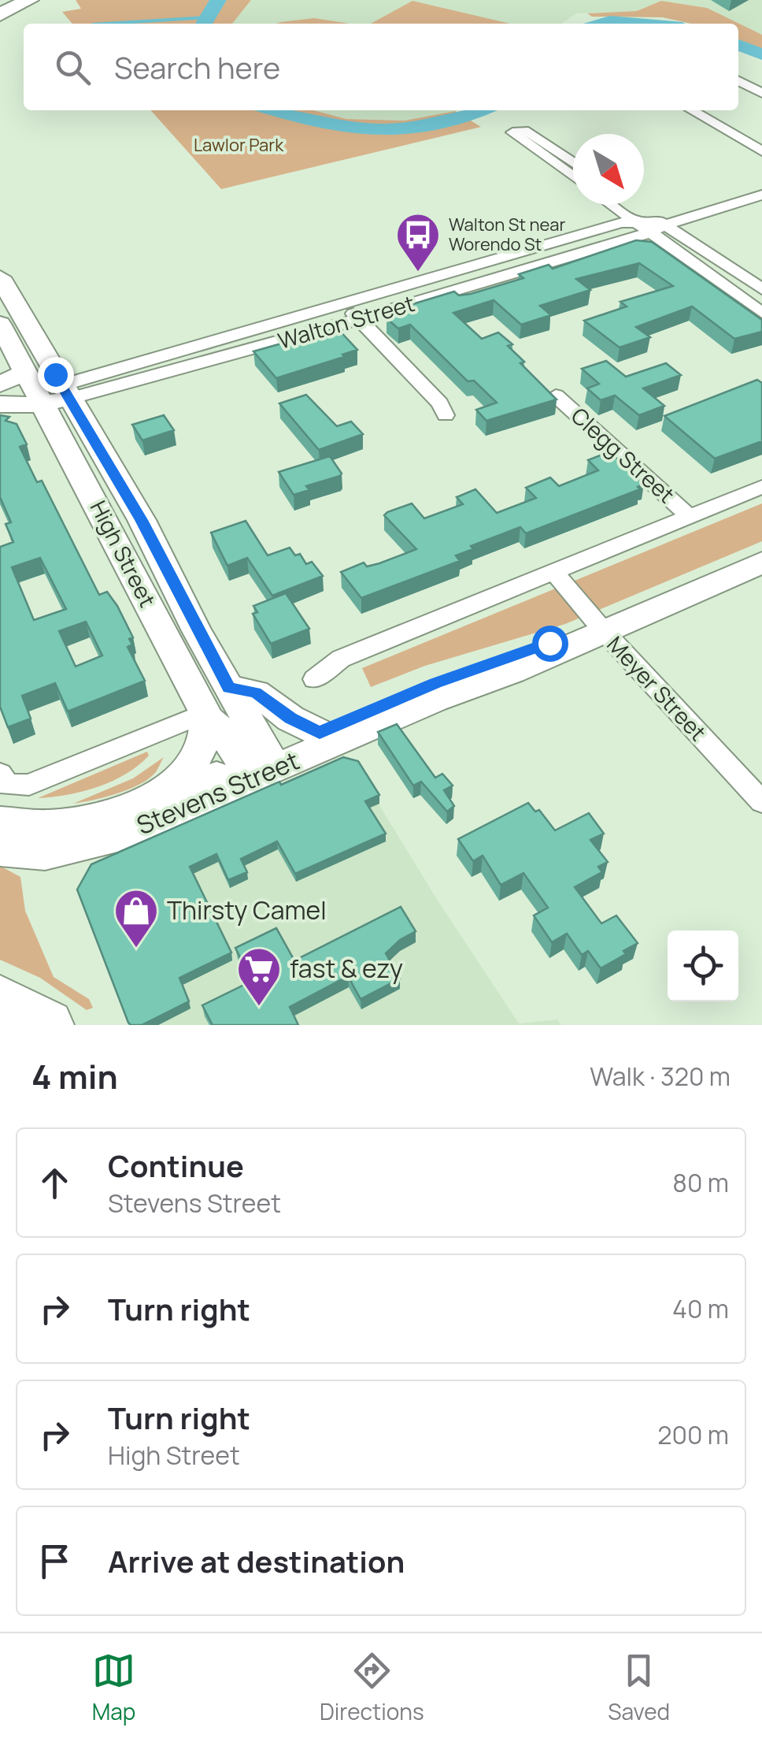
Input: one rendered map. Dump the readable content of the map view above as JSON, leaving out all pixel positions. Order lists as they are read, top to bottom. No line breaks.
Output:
{"streets":{"main road":["High Street","Stevens Street"],"street":["Walton Street","Clegg Street","Meyer Street"]},"crossings":[["Walton Street","High Street"],["High Street","Stevens Street"],["Meyer Street","Stevens Street"]],"parks":["Lawlor Park"],"places":{"bus stop":["Walton St near Worendo St"],"shop":["Thirsty Camel"],"supermarket":["fast & ezy"]},"north":"bottom right","page":{"search":"Search here","heading":["4 min","Walk · 320 m"],"list":[["Continue","Stevens Street","80 m"],["Turn right","40 m"],["Turn right","High Street","200 m"],"Arrive at destination"],"nav":["Map","Directions","Saved"]}}
